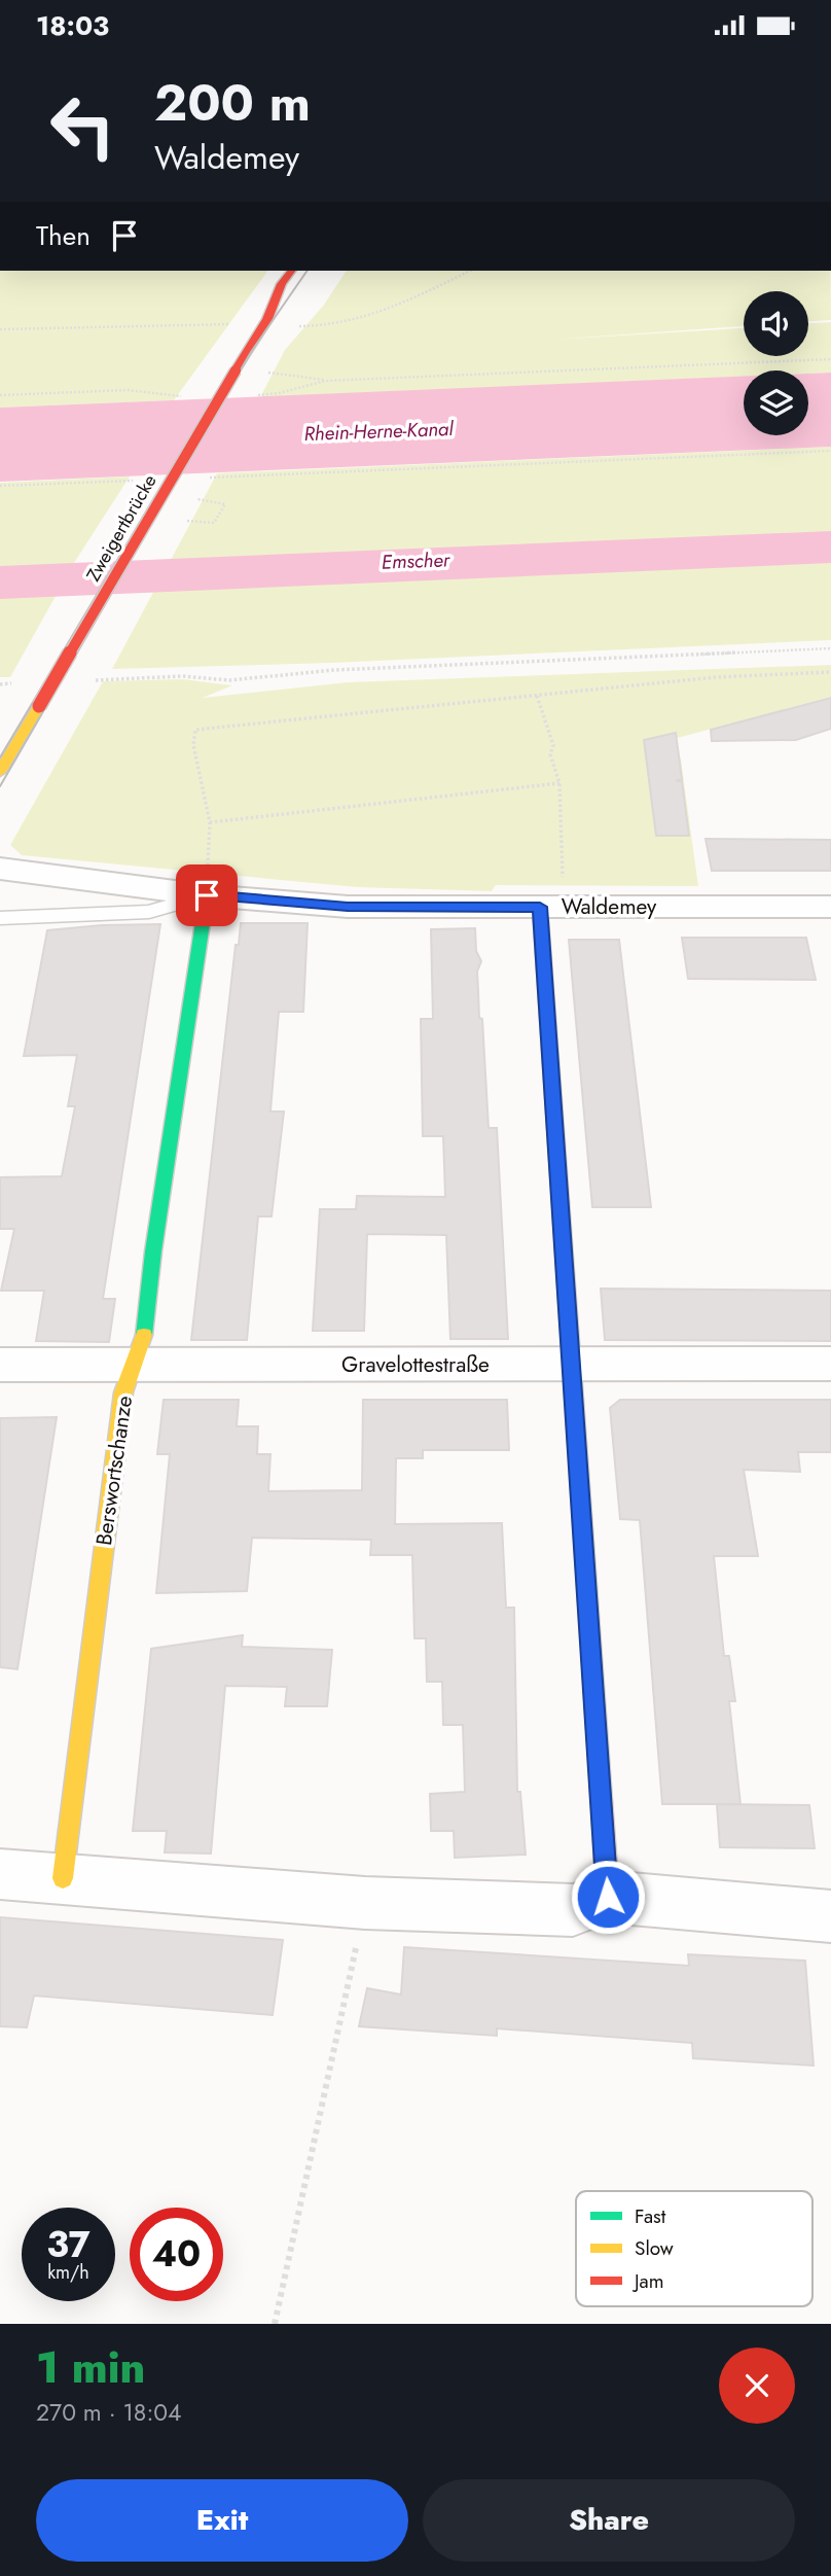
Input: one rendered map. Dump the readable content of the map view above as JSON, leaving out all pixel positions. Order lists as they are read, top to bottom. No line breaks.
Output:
{"streets":{"street":["Zweigertbrücke","Waldemey","Gravelottestraße","Berswortschanze"]},"crossings":[["Waldemey","Berswortschanze"],["Gravelottestraße","Berswortschanze"]],"water":["Rhein-Herne-Kanal","Emscher"],"legend":["Fast","Slow","Jam"],"page":{"status":"18:03","turn":["200 m","Waldemey"],"then":"Then","speed":"37 km/h","limit":"40","heading":["1 min","270 m · 18:04"],"buttons":["Exit","Share"]}}
